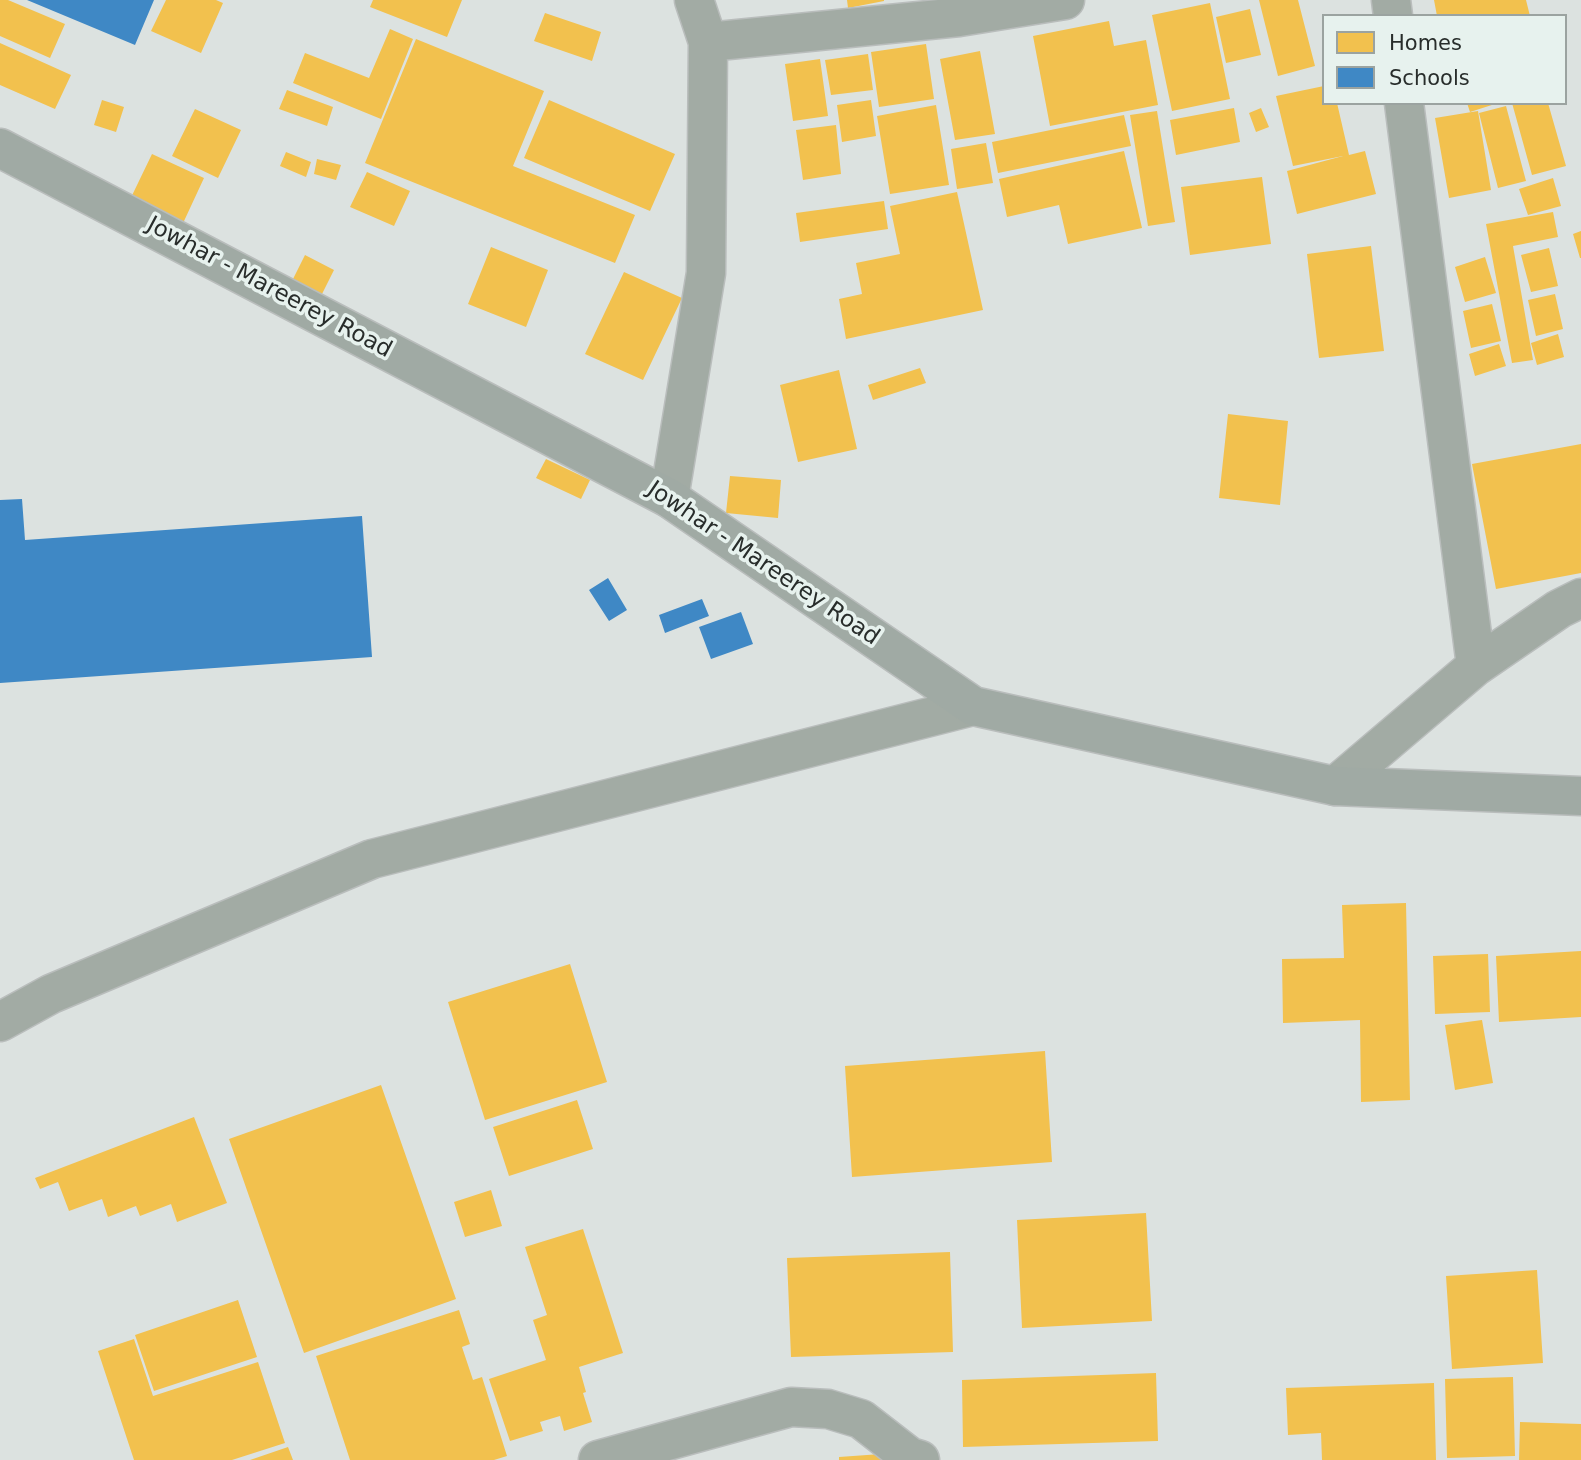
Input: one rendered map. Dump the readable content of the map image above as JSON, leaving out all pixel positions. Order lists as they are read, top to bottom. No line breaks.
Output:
{"streets":{"street":["Jowhar - Mareerey Road"]},"legend":["Homes","Schools"]}
